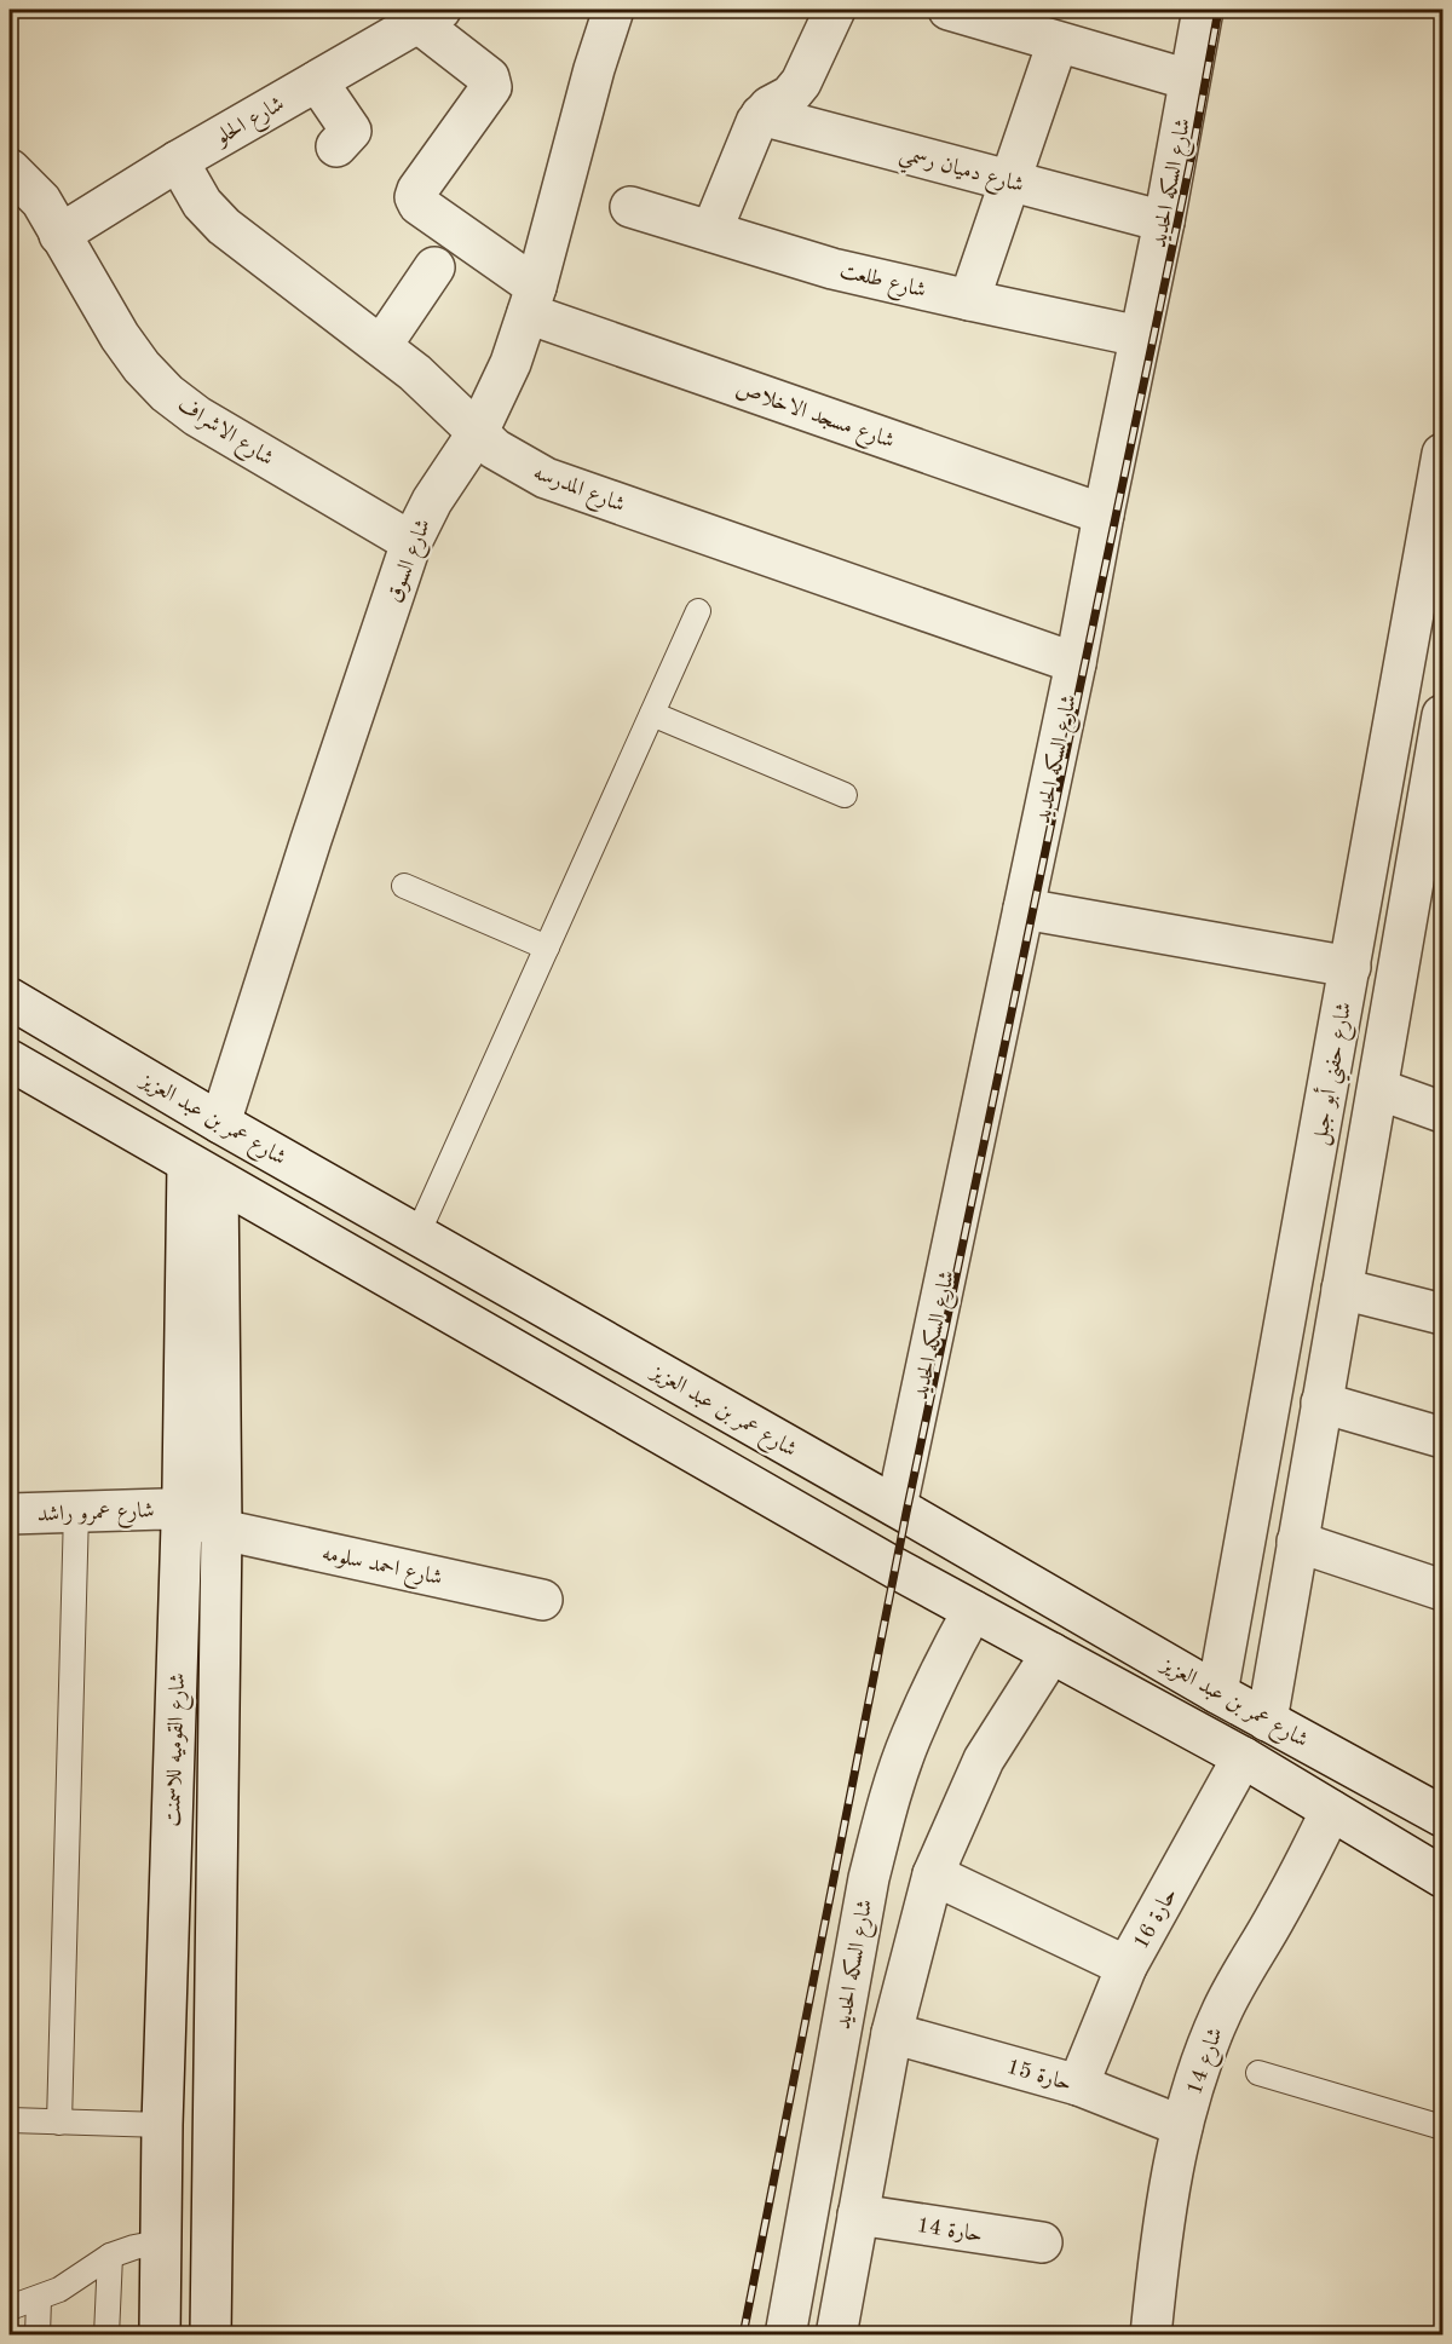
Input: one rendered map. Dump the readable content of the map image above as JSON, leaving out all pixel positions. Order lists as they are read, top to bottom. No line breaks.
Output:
{"streets":{"street":["شارع الحلو","شارع دميان رسمي","شارع السكه الحديد","شارع طلعت","شارع مسجد الاخلاص","شارع الاشراف","شارع المدرسه","شارع السوق","شارع حفني أبو جبل","شارع عمر بن عبد العزيز","شارع عمرو راشد","شارع احمد سلومه","شارع القوميه للاسمنت","حارة 16","شارع 14","حارة 15","حارة 14"]},"crossings":[["شارع الحلو","شارع مسجد الاخلاص"],["شارع الحلو","شارع الاشراف"],["شارع الحلو","شارع المدرسه"],["شارع دميان رسمي","شارع السكه الحديد"],["شارع السكه الحديد","شارع طلعت"],["شارع السكه الحديد","شارع مسجد الاخلاص"],["شارع السكه الحديد","شارع المدرسه"],["شارع السكه الحديد","شارع عمر بن عبد العزيز"],["شارع مسجد الاخلاص","شارع السوق"],["شارع الاشراف","شارع السوق"],["شارع المدرسه","شارع السوق"],["شارع السوق","شارع عمر بن عبد العزيز"],["شارع حفني أبو جبل","شارع عمر بن عبد العزيز"],["شارع عمر بن عبد العزيز","شارع القوميه للاسمنت"],["شارع عمر بن عبد العزيز","حارة 16"],["شارع عمر بن عبد العزيز","شارع 14"],["شارع عمرو راشد","شارع احمد سلومه"],["شارع عمرو راشد","شارع القوميه للاسمنت"],["شارع احمد سلومه","شارع القوميه للاسمنت"],["حارة 16","حارة 15"],["شارع 14","حارة 15"]]}
